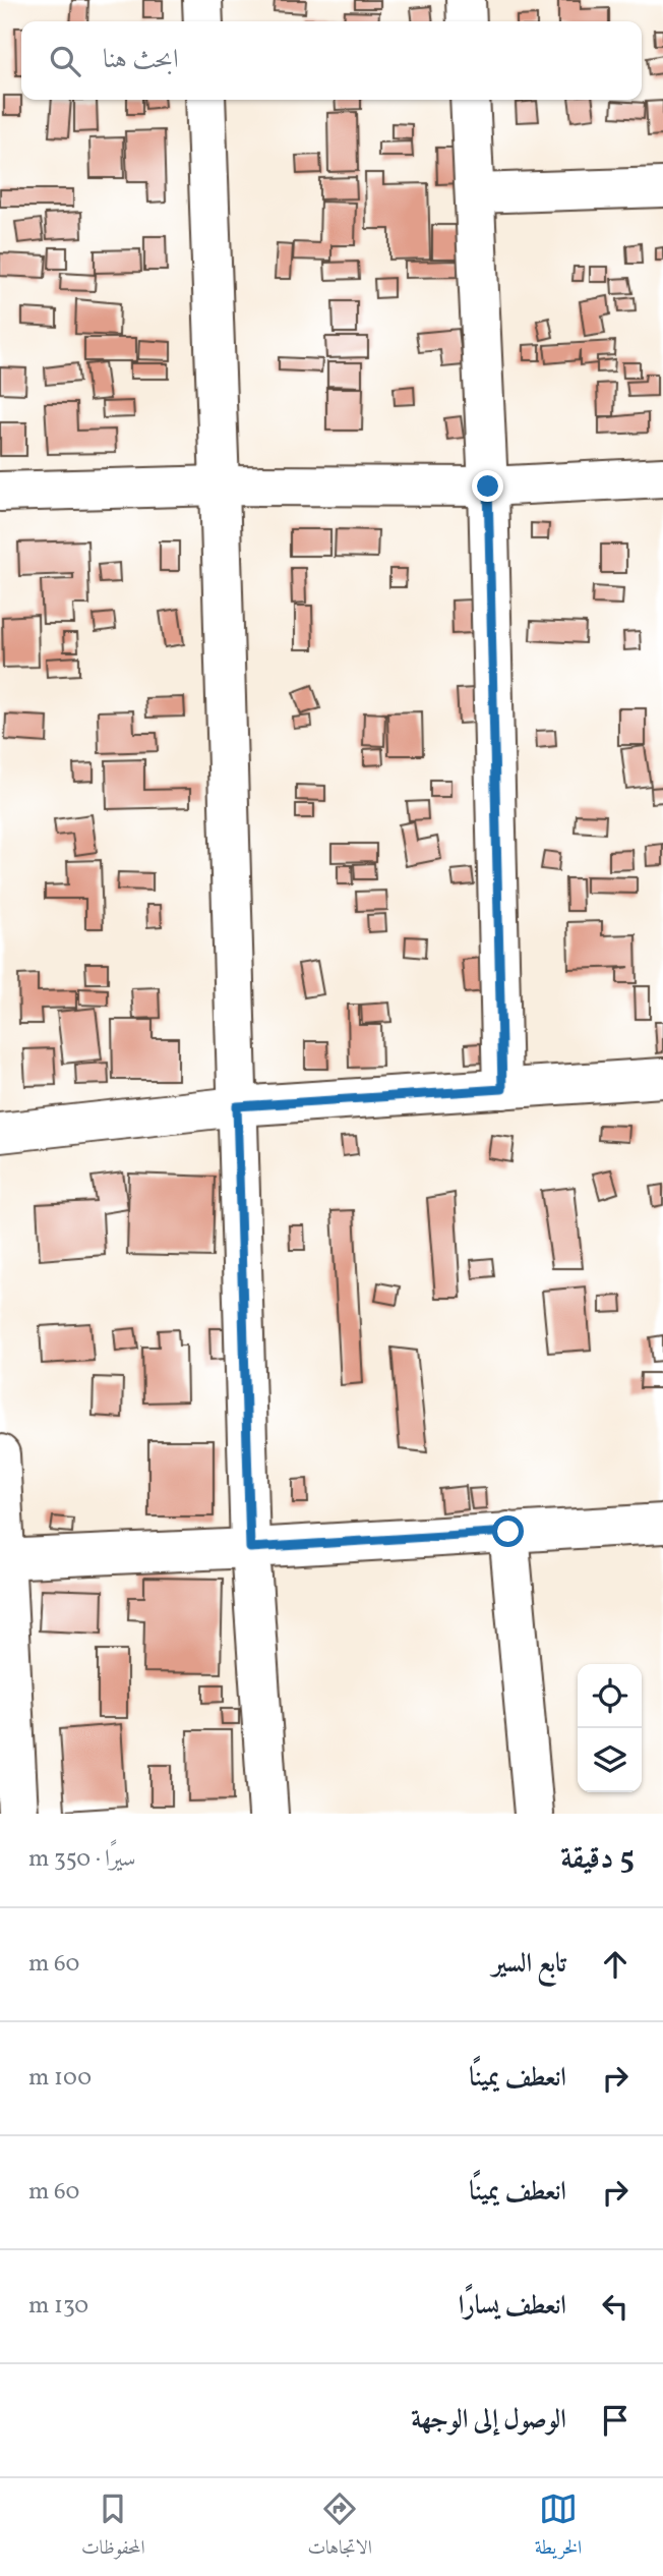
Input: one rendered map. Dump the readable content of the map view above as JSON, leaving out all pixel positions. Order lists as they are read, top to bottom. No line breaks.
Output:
{"page":{"search":"ابحث هنا","heading":["5 دقيقة","سيرًا · 350 m"],"list":[["تابع السير","60 m"],["انعطف يمينًا","100 m"],["انعطف يمينًا","60 m"],["انعطف يسارًا","130 m"],"الوصول إلى الوجهة"],"nav":["الخريطة","الاتجاهات","المحفوظات"]}}
